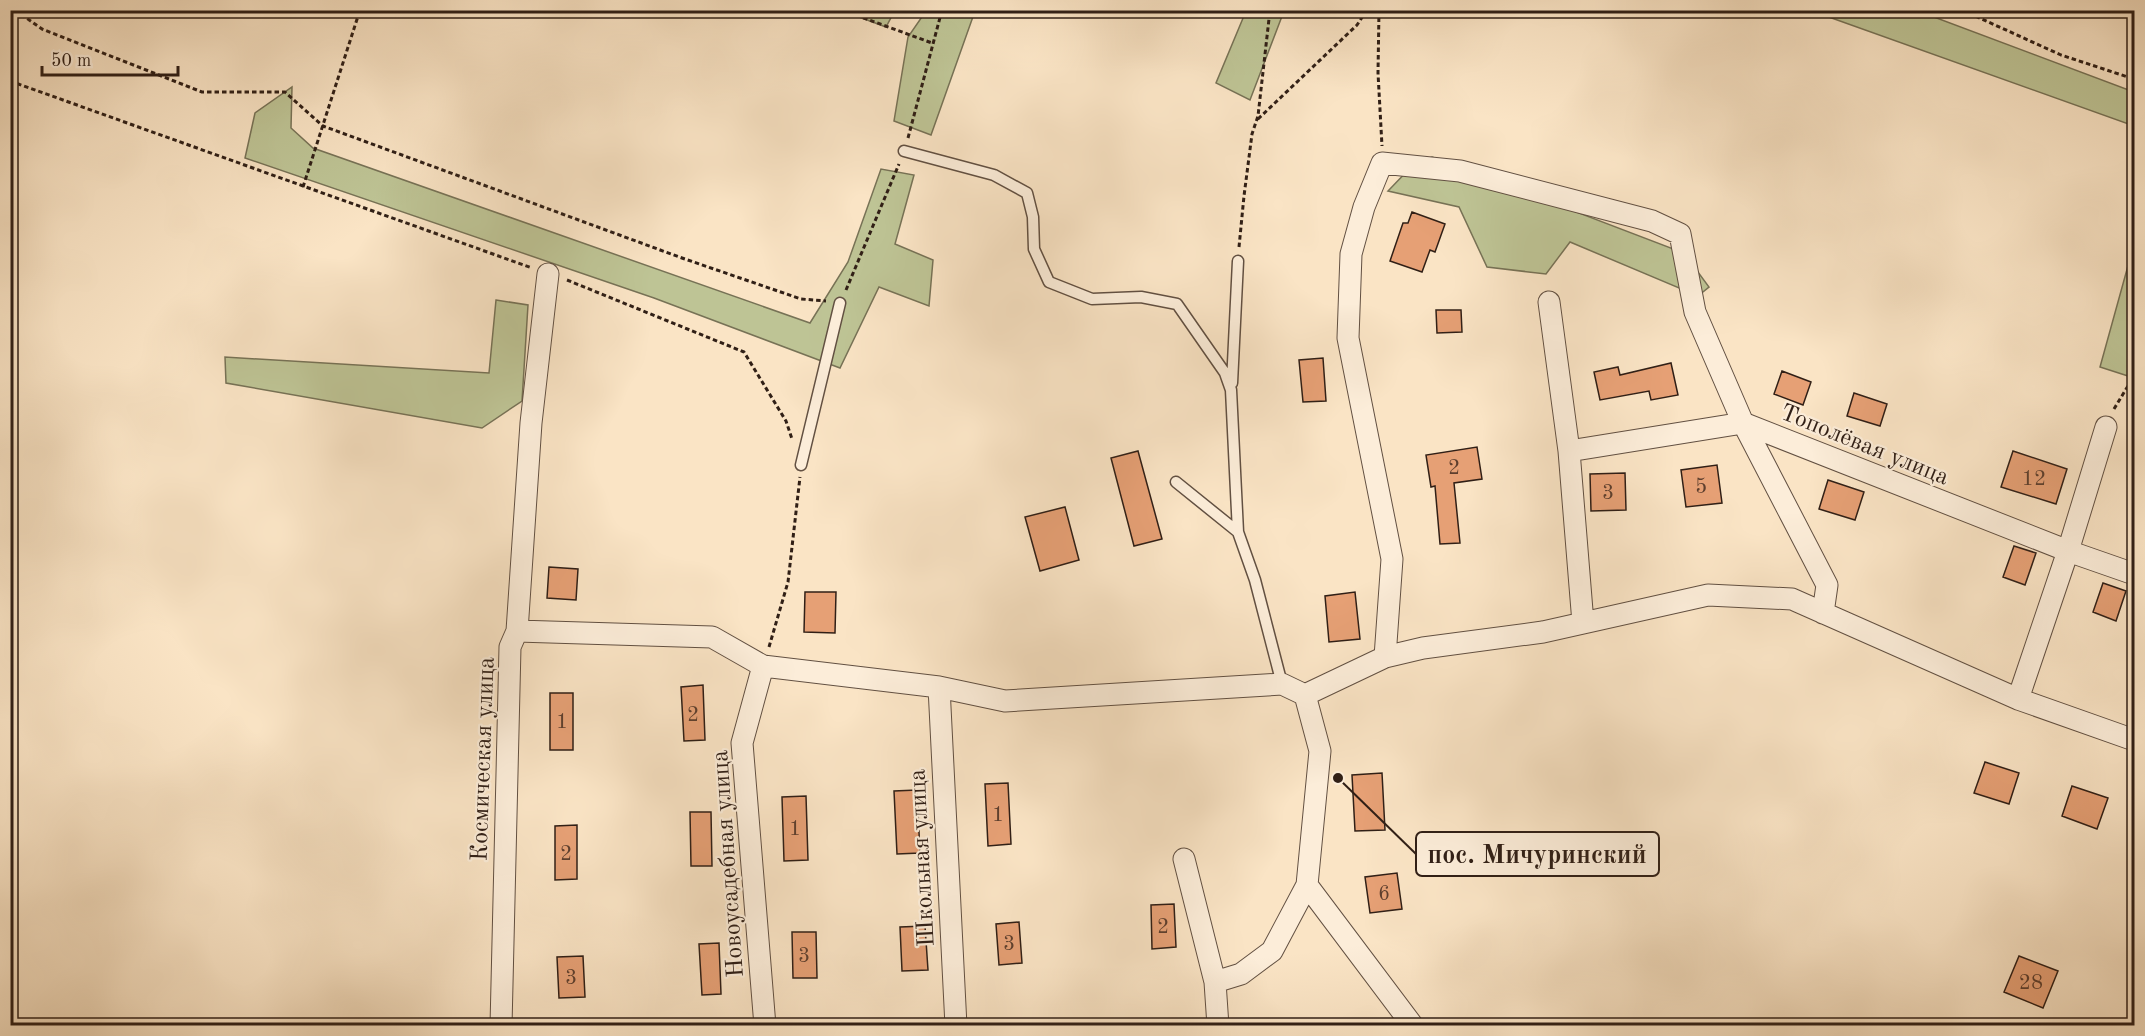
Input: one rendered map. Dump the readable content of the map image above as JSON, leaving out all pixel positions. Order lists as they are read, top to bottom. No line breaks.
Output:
{"streets":{"street":["Тополёвая улица","Космическая улица","Школьная улица","Новоусадебная улица"]},"places":["пос. Мичуринский"],"house_numbers":["2","12","5","3","2","1","1","1","2","6","2","3","3","3","28"],"scale_bar":"50 m"}
